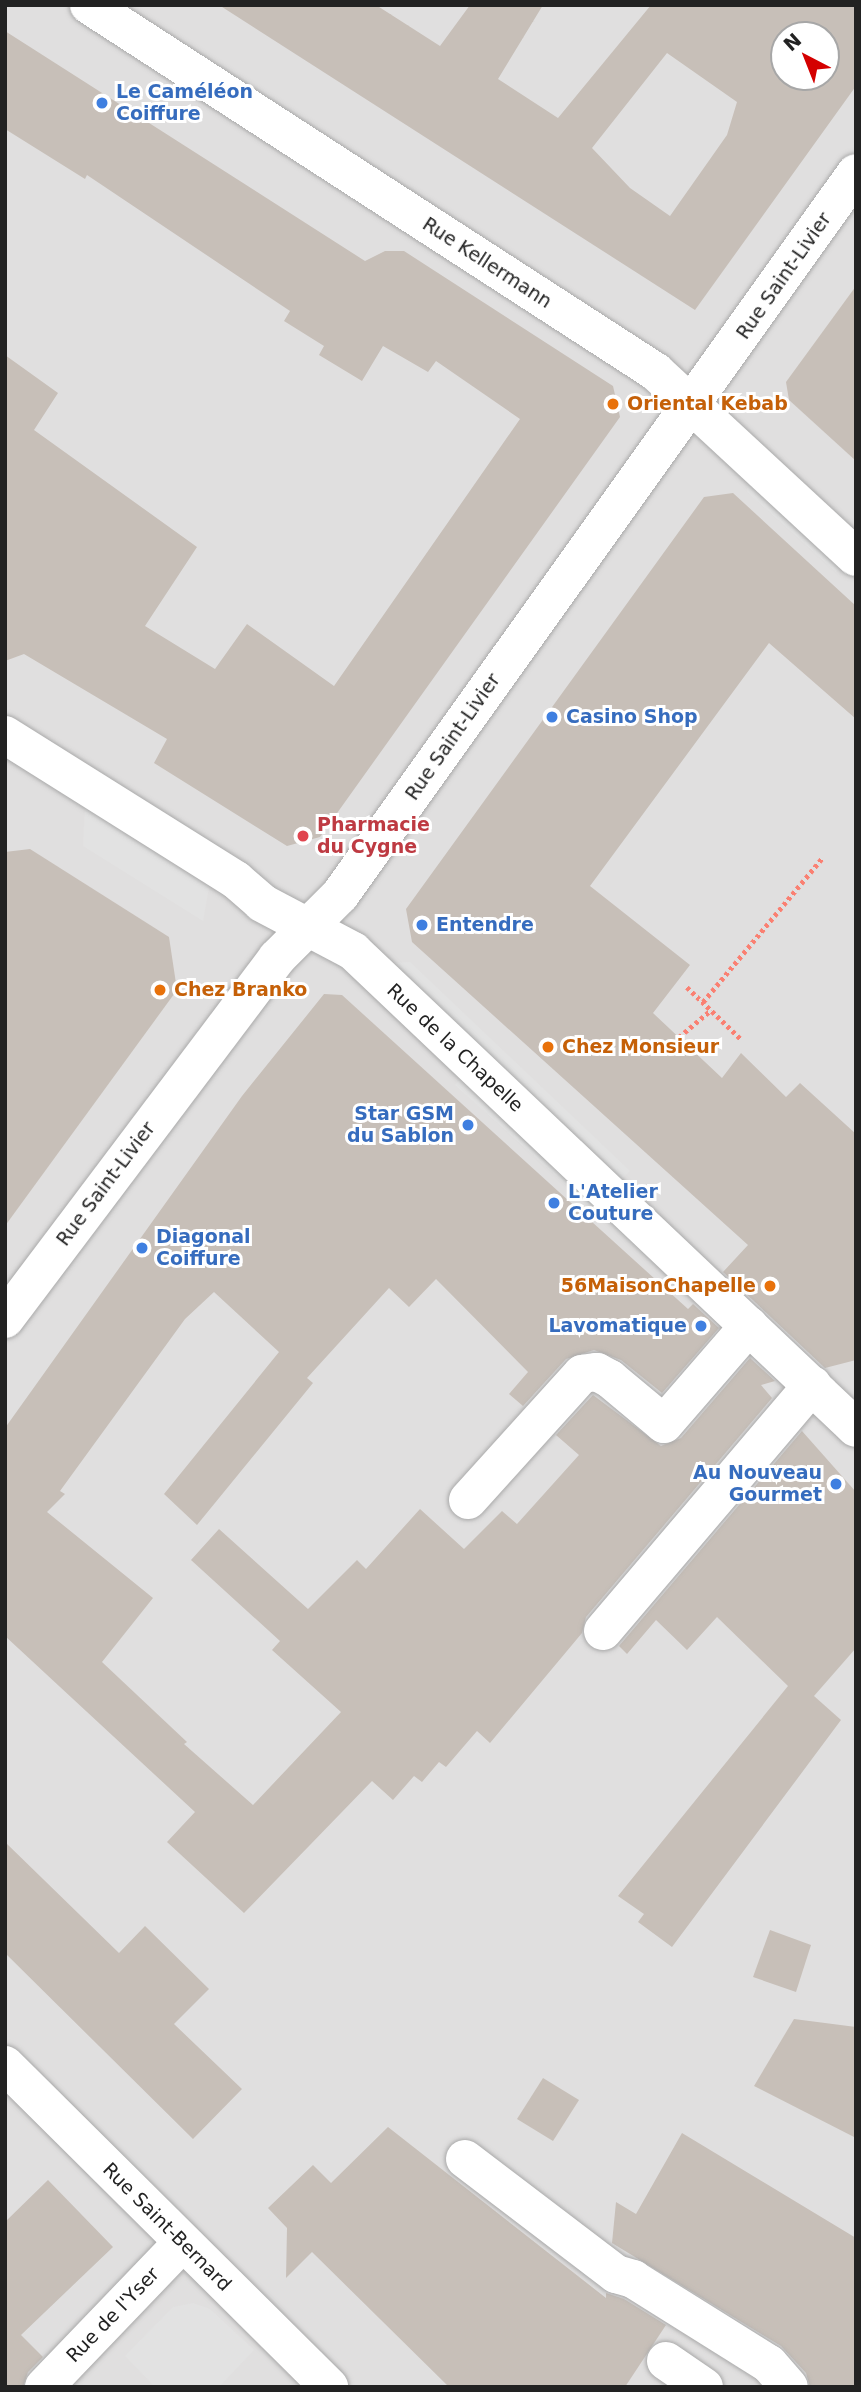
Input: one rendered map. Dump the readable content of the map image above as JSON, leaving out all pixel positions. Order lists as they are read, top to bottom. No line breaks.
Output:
{"streets":{"street":["Rue Kellermann","Rue Saint-Livier","Rue de la Chapelle","Rue Saint-Bernard","Rue de l'Yser"]},"crossings":[["Rue Kellermann","Rue Saint-Livier"],["Rue Saint-Livier","Rue de la Chapelle"],["Rue Saint-Bernard","Rue de l'Yser"]],"places":["Le Caméléon Coiffure","Oriental Kebab","Casino Shop","Pharmacie du Cygne","Entendre","Chez Branko","Chez Monsieur","Star GSM du Sablon","L'Atelier Couture","Diagonal Coiffure","56MaisonChapelle","Lavomatique","Au Nouveau Gourmet"],"north":"top left"}
